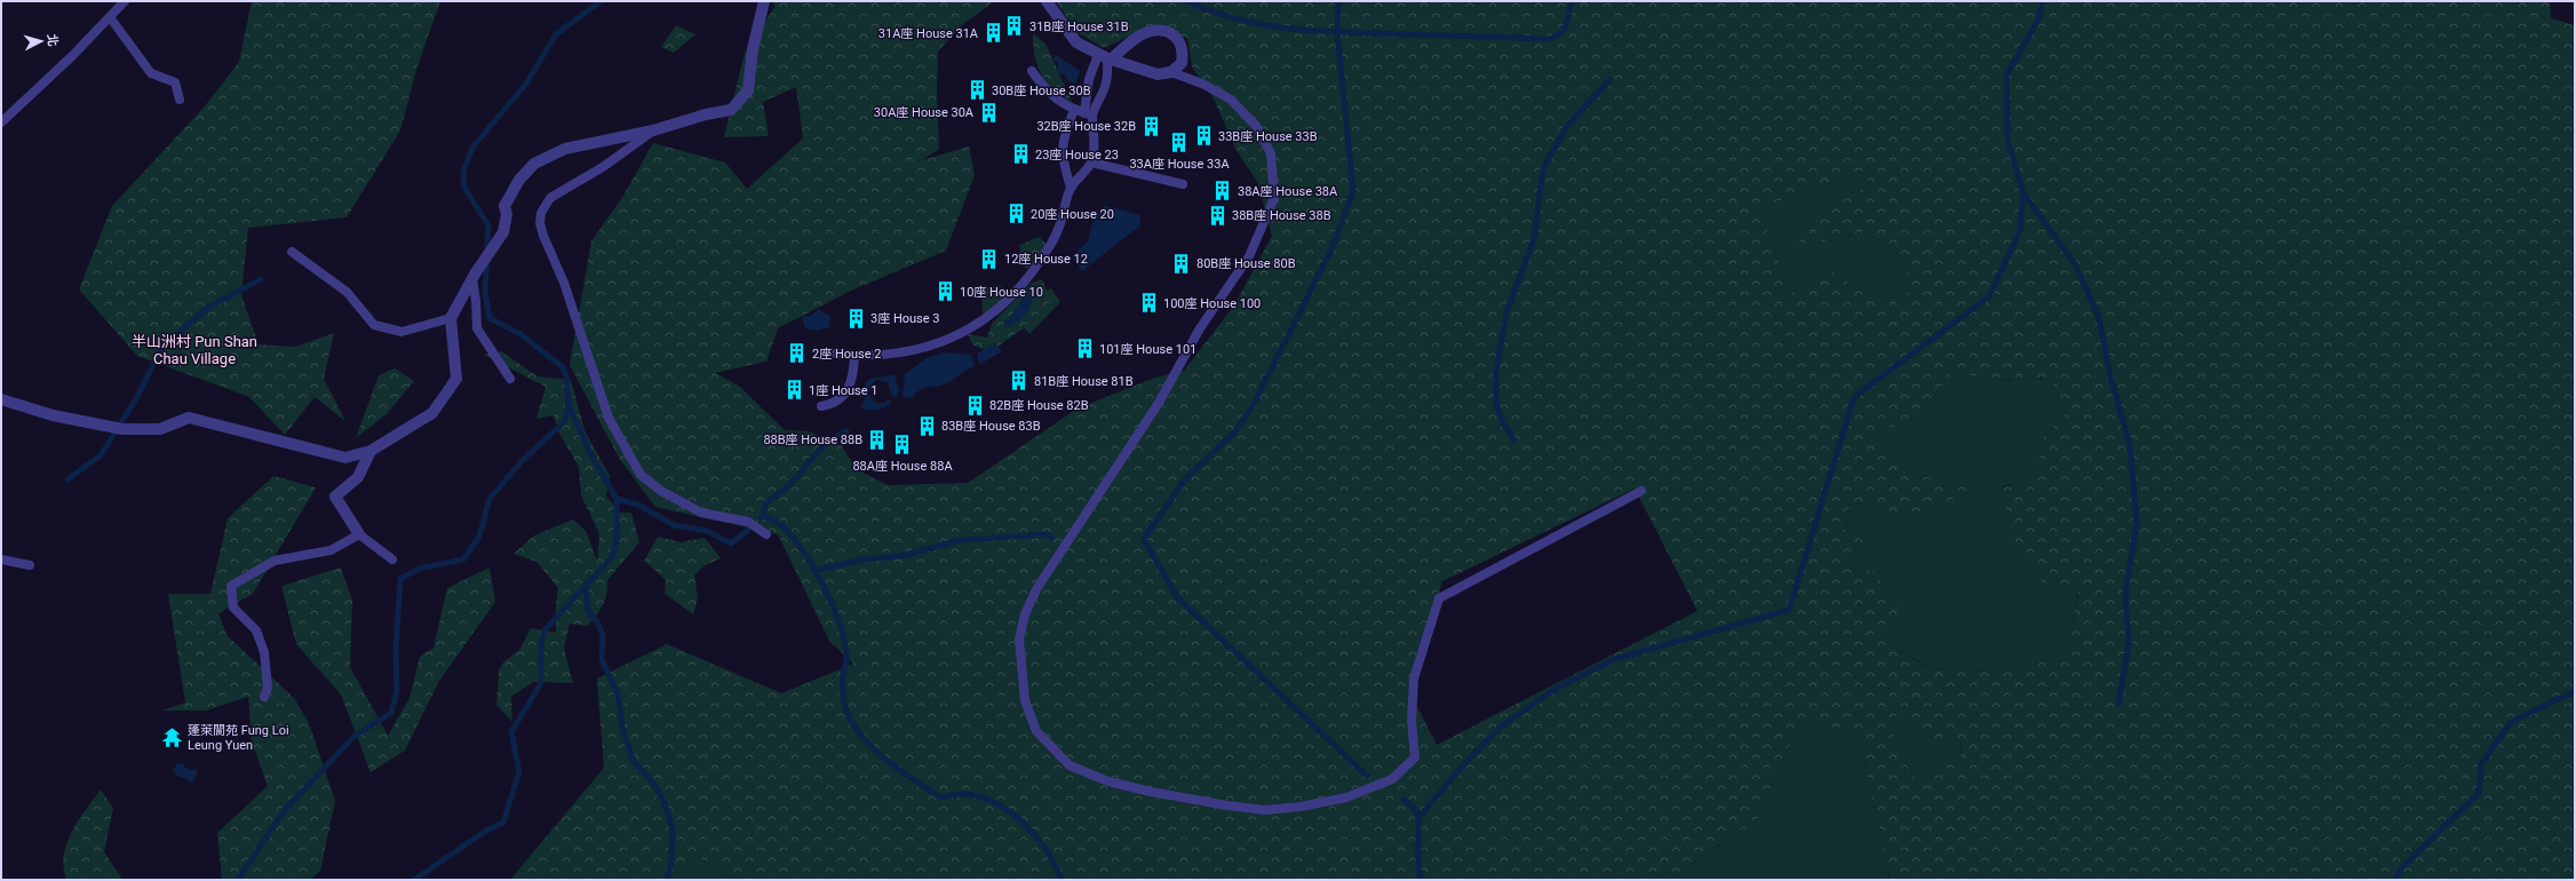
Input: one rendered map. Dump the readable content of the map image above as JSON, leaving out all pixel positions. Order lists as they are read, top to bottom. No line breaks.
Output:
{"districts":["半山洲村 Pun Shan Chau Village"],"places":{"building":["31B座 House 31B","31A座 House 31A","30B座 House 30B","30A座 House 30A","32B座 House 32B","33B座 House 33B","33A座 House 33A","23座 House 23","38A座 House 38A","20座 House 20","38B座 House 38B","12座 House 12","80B座 House 80B","10座 House 10","100座 House 100","3座 House 3","101座 House 101","2座 House 2","81B座 House 81B","1座 House 1","82B座 House 82B","83B座 House 83B","88B座 House 88B","88A座 House 88A"],"temple":["蓬萊閬苑 Fung Loi Leung Yuen"]},"north":"right"}
